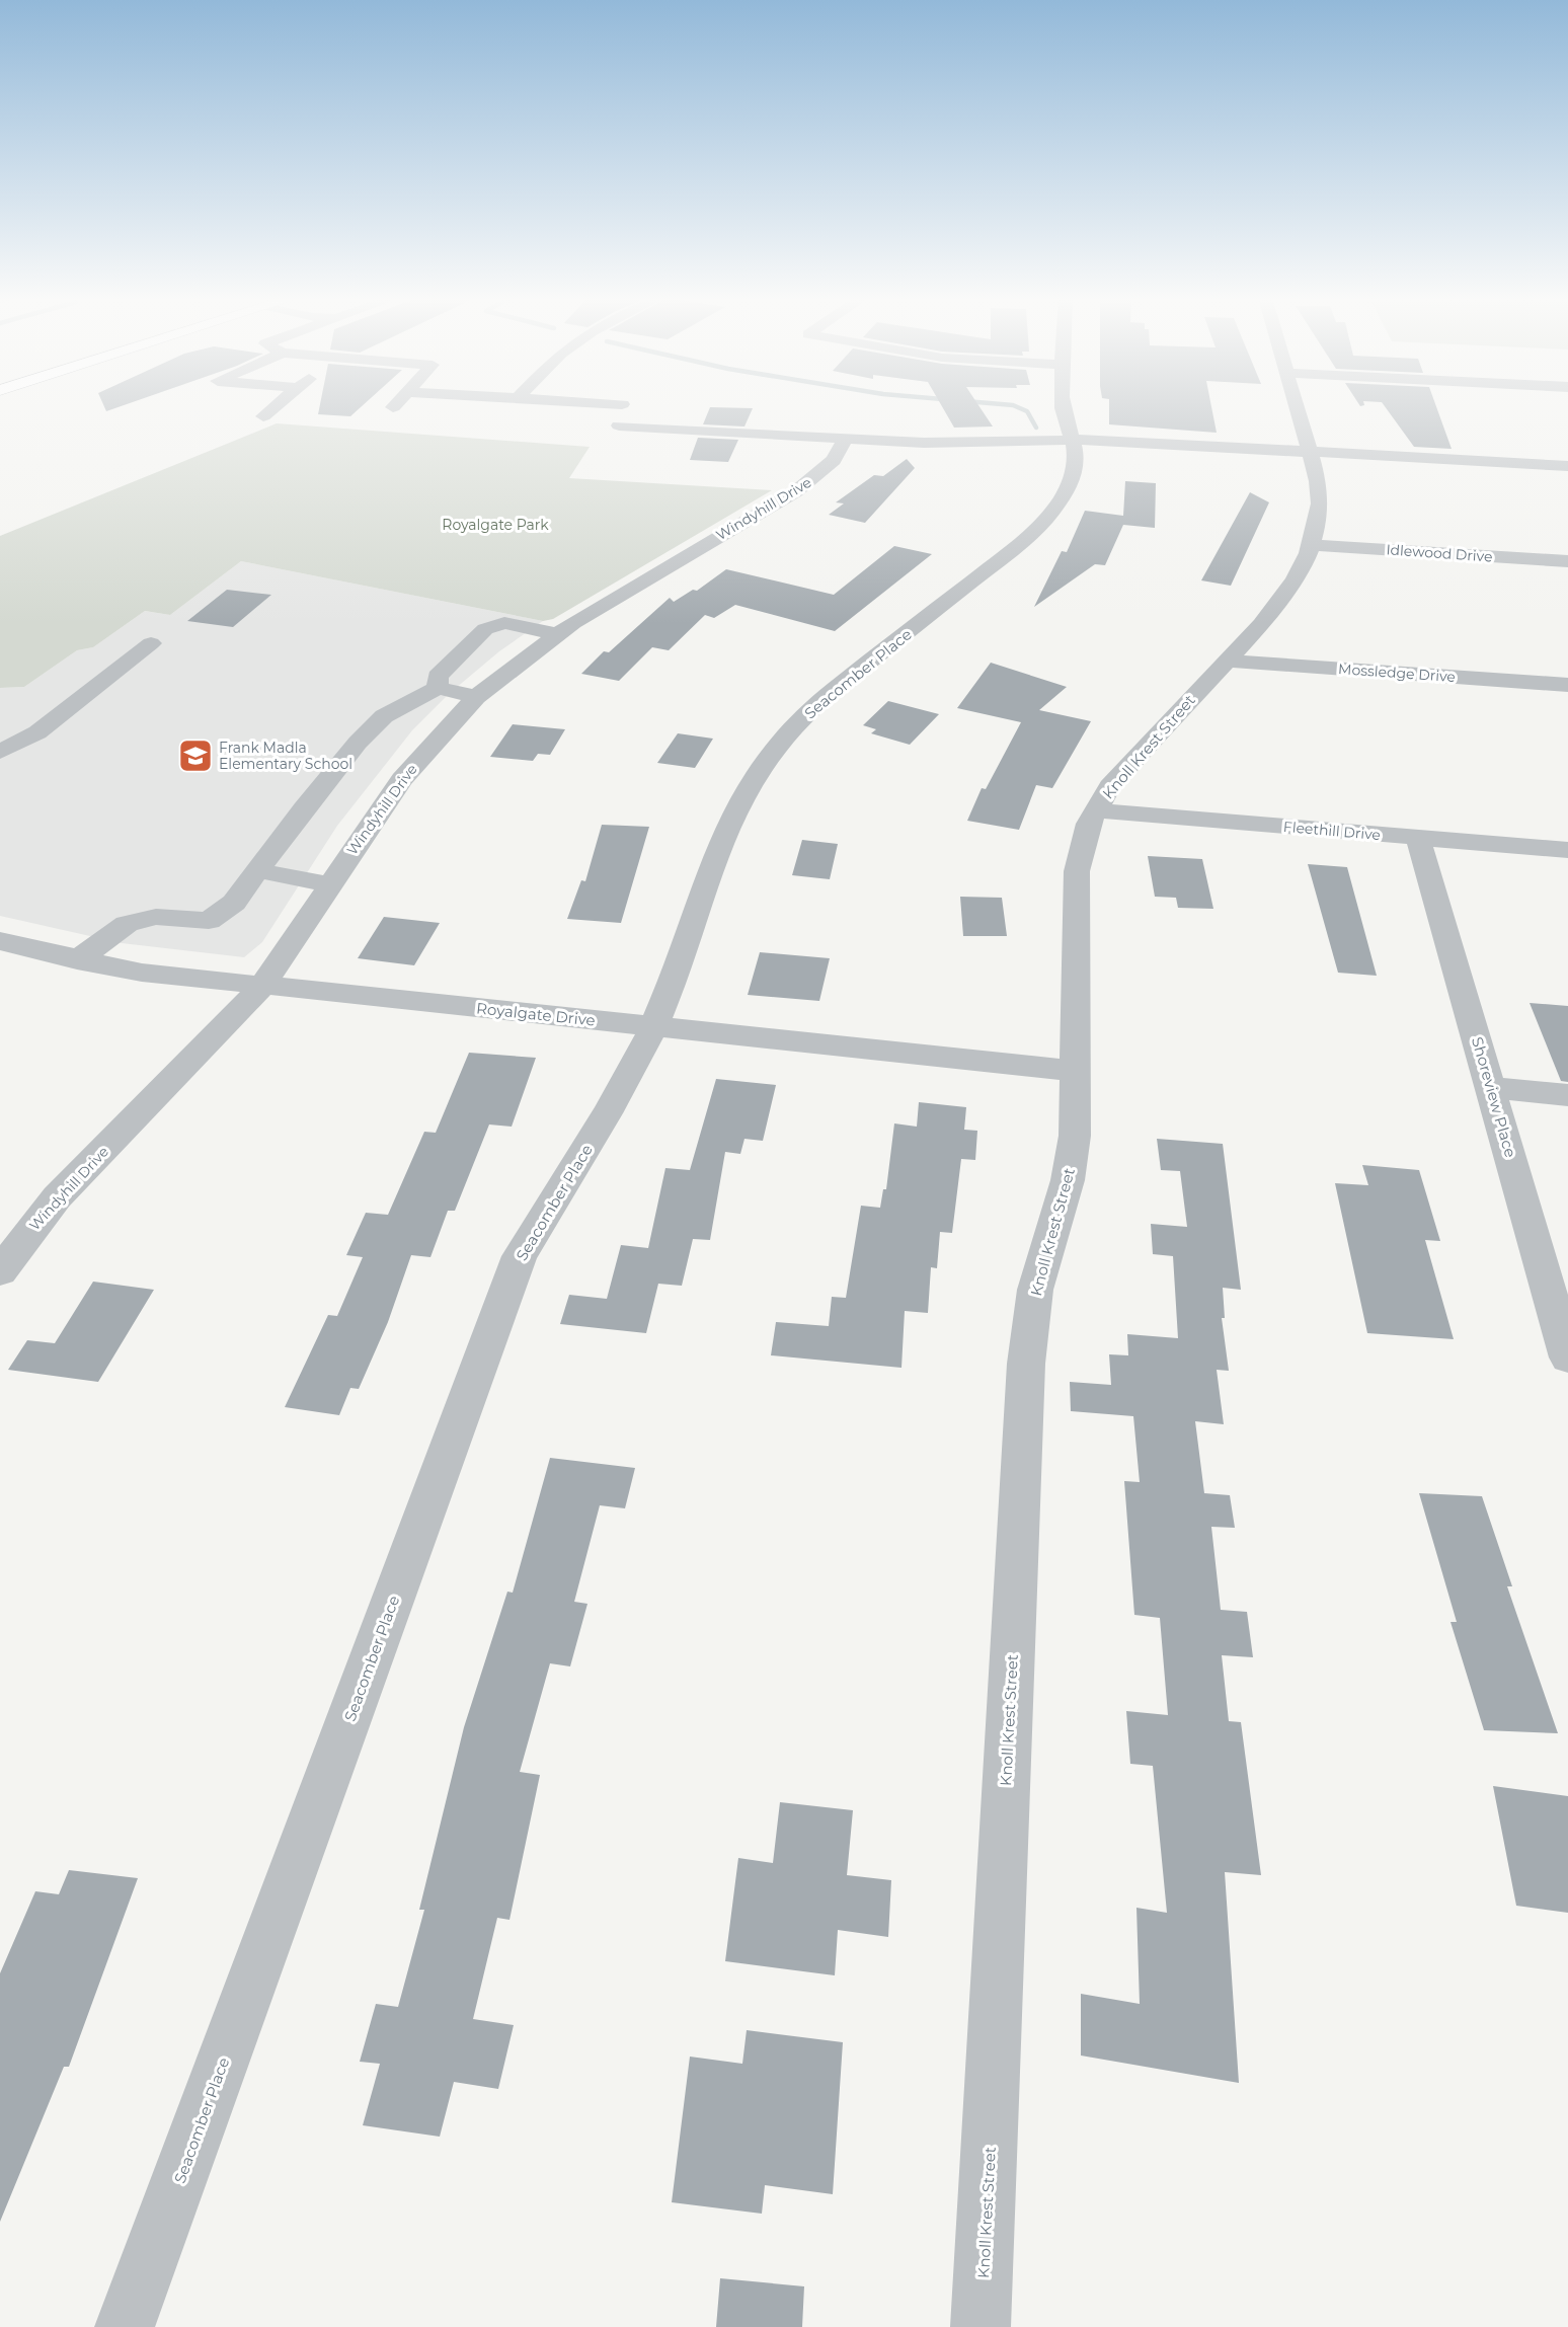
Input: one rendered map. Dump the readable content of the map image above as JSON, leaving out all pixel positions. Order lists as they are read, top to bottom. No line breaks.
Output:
{"streets":{"street":["Windyhill Drive","Idlewood Drive","Mossledge Drive","Seacomber Place","Knoll Krest Street","Fleethill Drive","Royalgate Drive","Shoreview Place"]},"crossings":[["Windyhill Drive","Royalgate Drive"],["Idlewood Drive","Knoll Krest Street"],["Mossledge Drive","Knoll Krest Street"],["Seacomber Place","Royalgate Drive"],["Knoll Krest Street","Fleethill Drive"],["Knoll Krest Street","Royalgate Drive"],["Fleethill Drive","Shoreview Place"]],"parks":["Royalgate Park"],"places":{"school or university":["Frank Madla Elementary School"]}}
